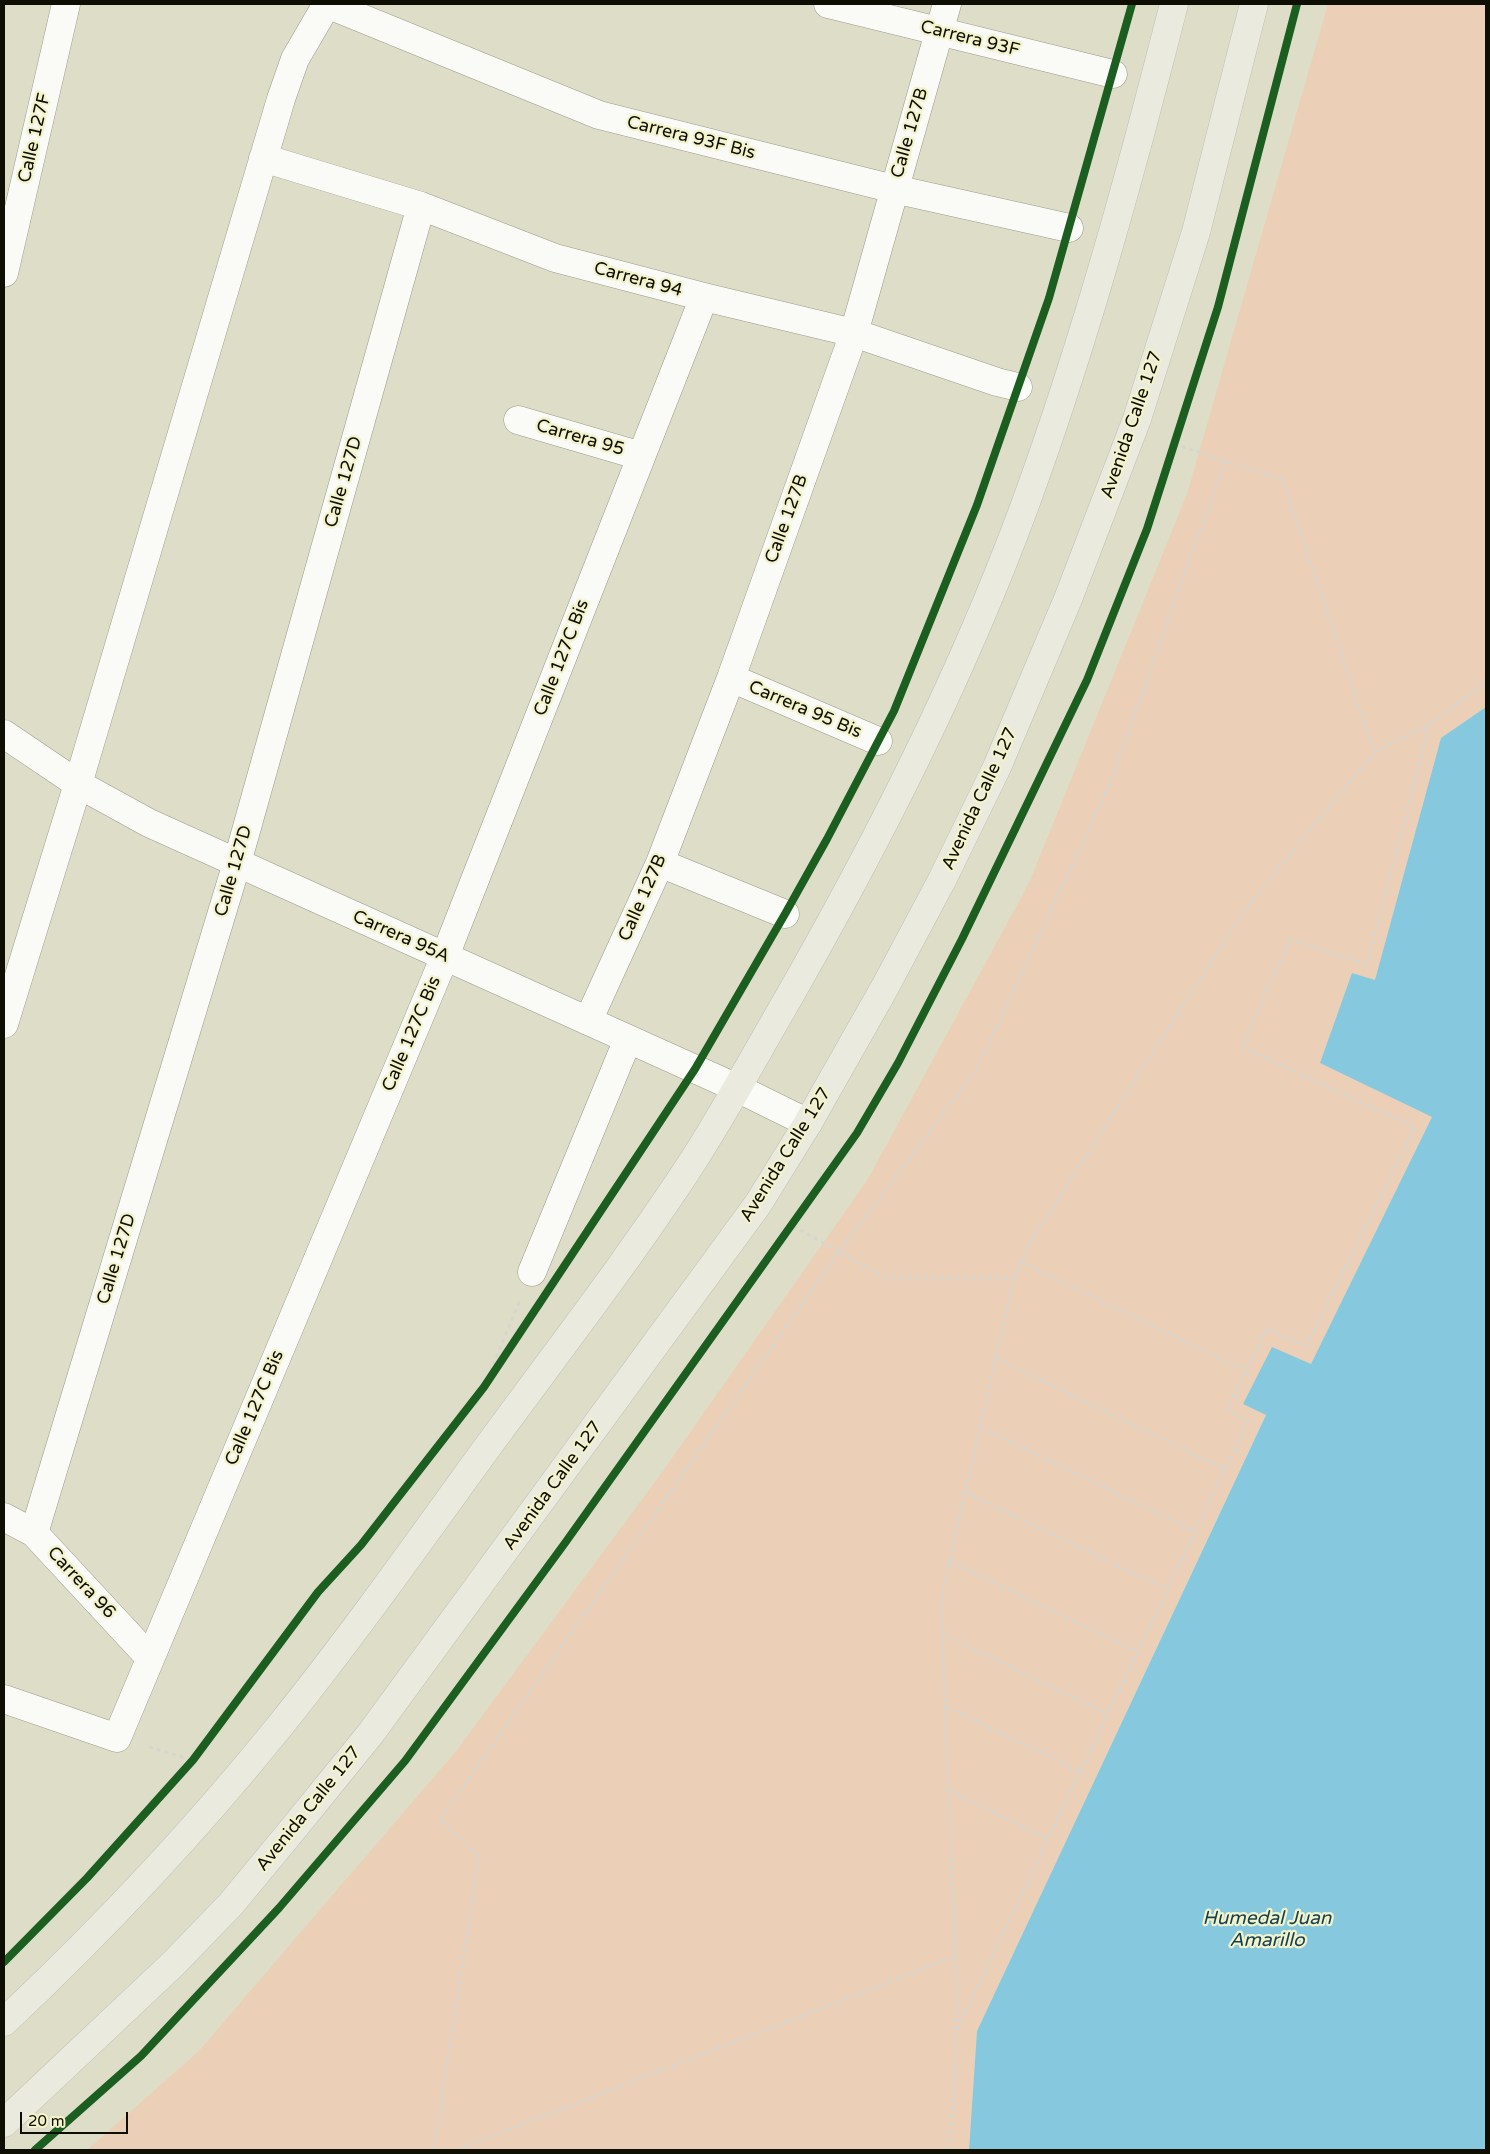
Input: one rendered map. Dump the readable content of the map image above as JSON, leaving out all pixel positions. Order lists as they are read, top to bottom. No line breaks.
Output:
{"streets":{"main road":["Avenida Calle 127"],"street":["Carrera 93F","Calle 127B","Calle 127F","Carrera 93F Bis","Carrera 94","Carrera 95","Calle 127D","Calle 127C Bis","Carrera 95 Bis","Carrera 95A","Carrera 96"]},"crossings":[["Carrera 93F","Calle 127B"],["Calle 127B","Carrera 93F Bis"],["Calle 127B","Carrera 94"],["Calle 127B","Carrera 95 Bis"],["Calle 127B","Carrera 95A"],["Carrera 94","Calle 127D"],["Carrera 94","Calle 127C Bis"],["Avenida Calle 127","Carrera 95A"],["Carrera 95","Calle 127C Bis"],["Calle 127D","Carrera 95A"],["Calle 127D","Carrera 96"],["Calle 127C Bis","Carrera 95A"],["Calle 127C Bis","Carrera 96"]],"water":["Humedal Juan Amarillo"],"scale_bar":"20 m"}
